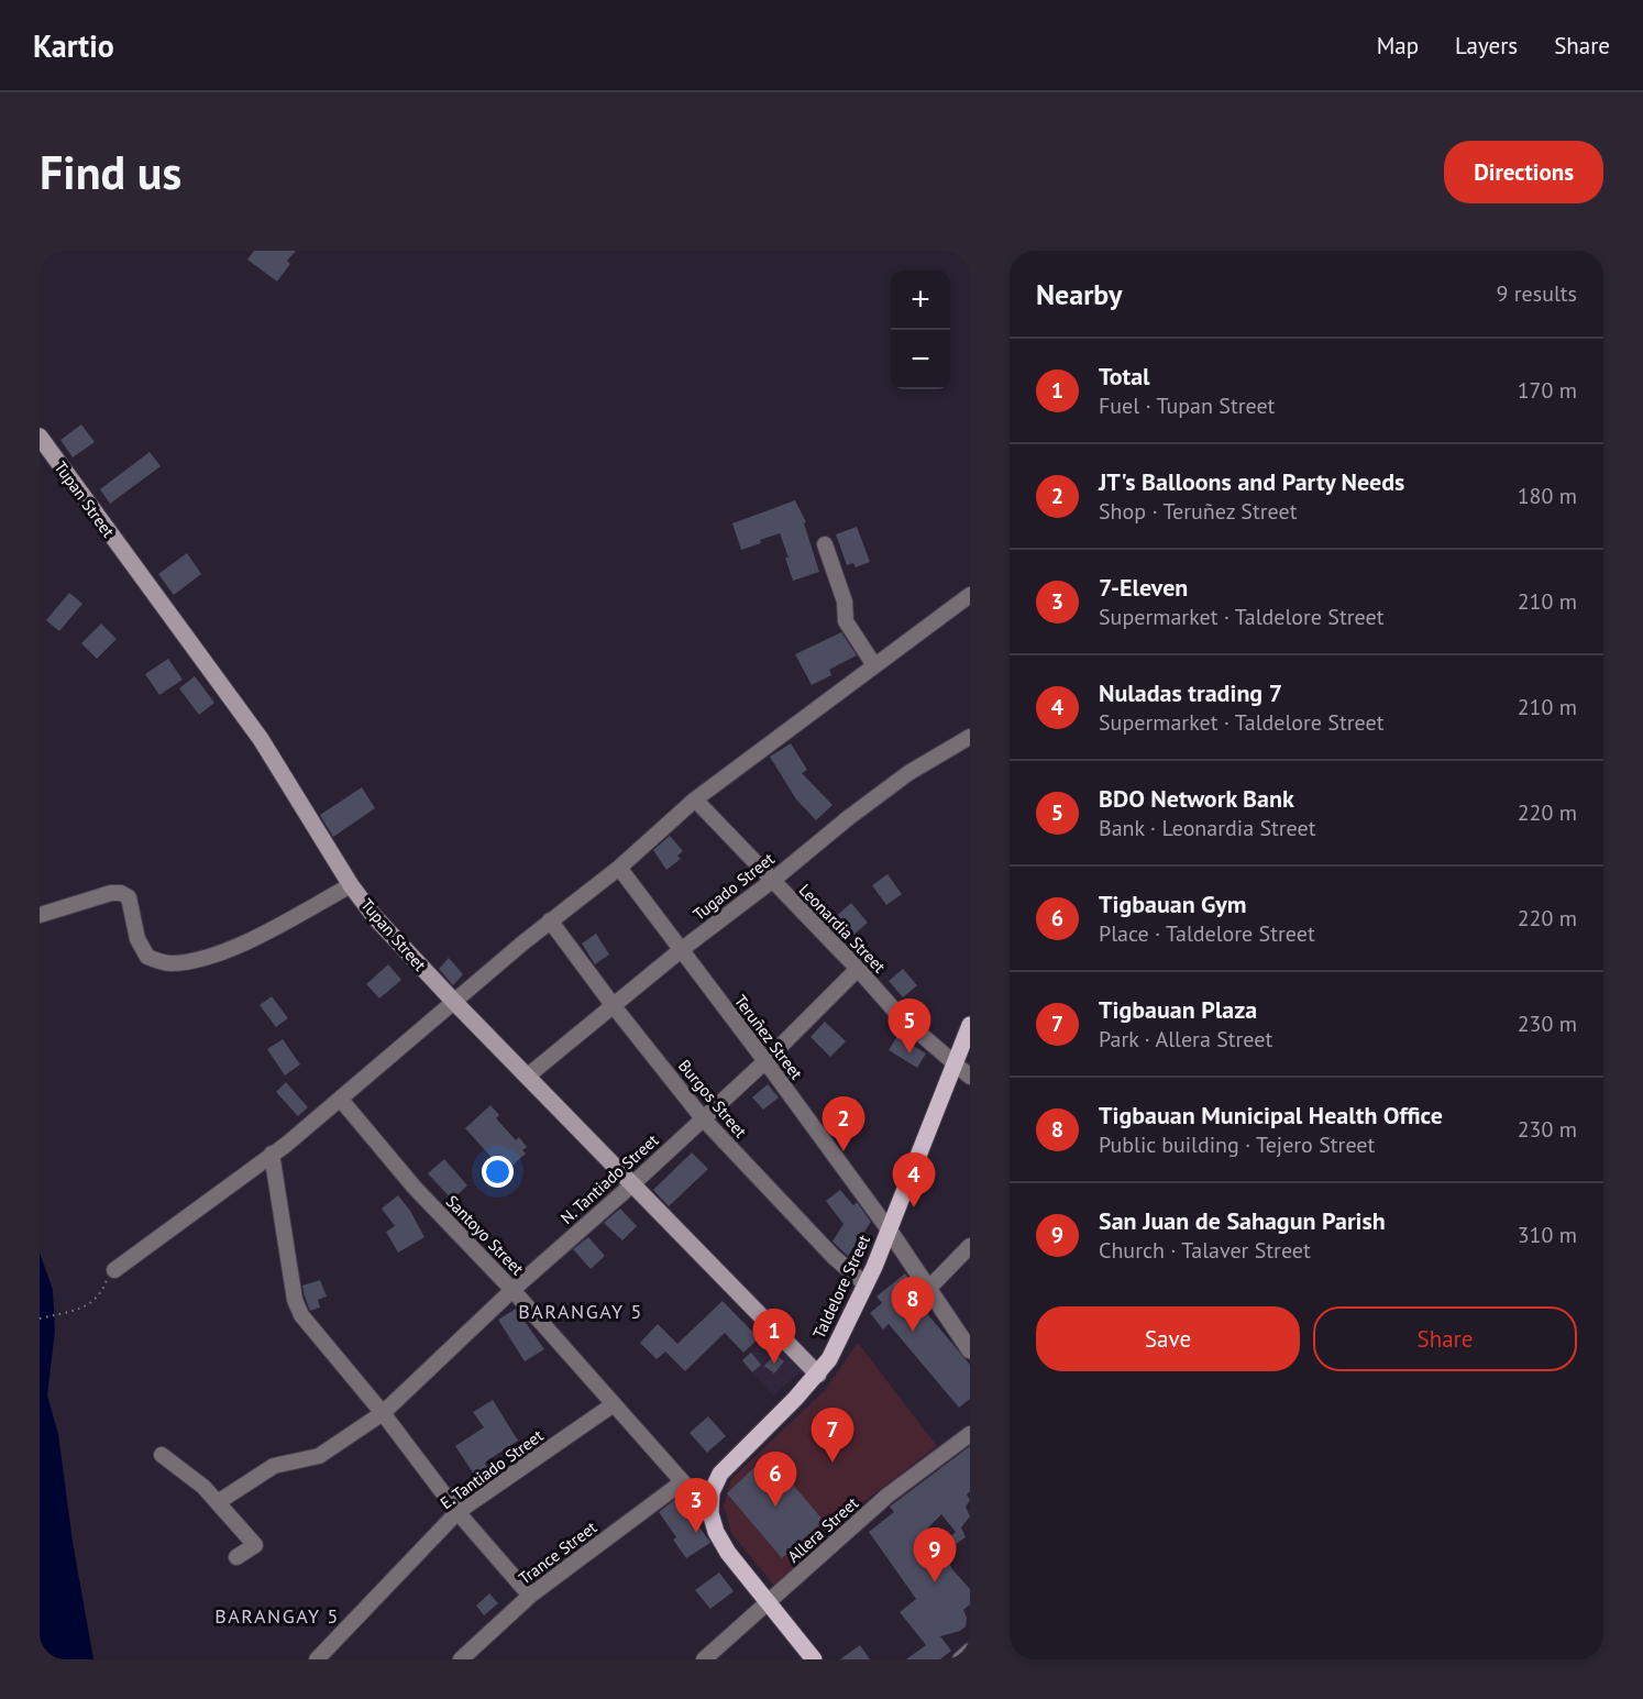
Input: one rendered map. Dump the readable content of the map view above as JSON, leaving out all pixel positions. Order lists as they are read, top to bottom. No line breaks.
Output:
{"streets":{"main road":["Tupan Street","Taldelore Street"],"street":["Tugado Street","Leonardia Street","Teruñez Street","Burgos Street","N. Tantiado Street","Santoyo Street","E. Tantiado Street","Allera Street","Trance Street"]},"crossings":[["Tupan Street","Tugado Street"],["Tupan Street","N. Tantiado Street"],["Tupan Street","Taldelore Street"],["Tugado Street","Leonardia Street"],["Tugado Street","Teruñez Street"],["Tugado Street","Burgos Street"],["Leonardia Street","N. Tantiado Street"],["Leonardia Street","Taldelore Street"],["Teruñez Street","N. Tantiado Street"],["Teruñez Street","Taldelore Street"],["Burgos Street","N. Tantiado Street"],["Burgos Street","Taldelore Street"],["N. Tantiado Street","Santoyo Street"],["Santoyo Street","Taldelore Street"],["Santoyo Street","E. Tantiado Street"],["Santoyo Street","Trance Street"]],"districts":["BARANGAY 5","BARANGAY 5"],"page":{"header":"Kartio","nav":["Map","Layers","Share"],"buttons":["Directions",["Save","Share"]],"title":"Find us","heading":["Nearby","9 results"],"map_buttons":["+","−"],"list":[{"mark":"1","name":"Total","note":"Fuel · Tupan Street","value":"170 m"},{"mark":"2","name":"JT's Balloons and Party Needs","note":"Shop · Teruñez Street","value":"180 m"},{"mark":"3","name":"7-Eleven","note":"Supermarket · Taldelore Street","value":"210 m"},{"mark":"4","name":"Nuladas trading 7","note":"Supermarket · Taldelore Street","value":"210 m"},{"mark":"5","name":"BDO Network Bank","note":"Bank · Leonardia Street","value":"220 m"},{"mark":"6","name":"Tigbauan Gym","note":"Place · Taldelore Street","value":"220 m"},{"mark":"7","name":"Tigbauan Plaza","note":"Park · Allera Street","value":"230 m"},{"mark":"8","name":"Tigbauan Municipal Health Office","note":"Public building · Tejero Street","value":"230 m"},{"mark":"9","name":"San Juan de Sahagun Parish","note":"Church · Talaver Street","value":"310 m"}],"pins":["5","2","4","8","1","7","6","3","9"]}}
